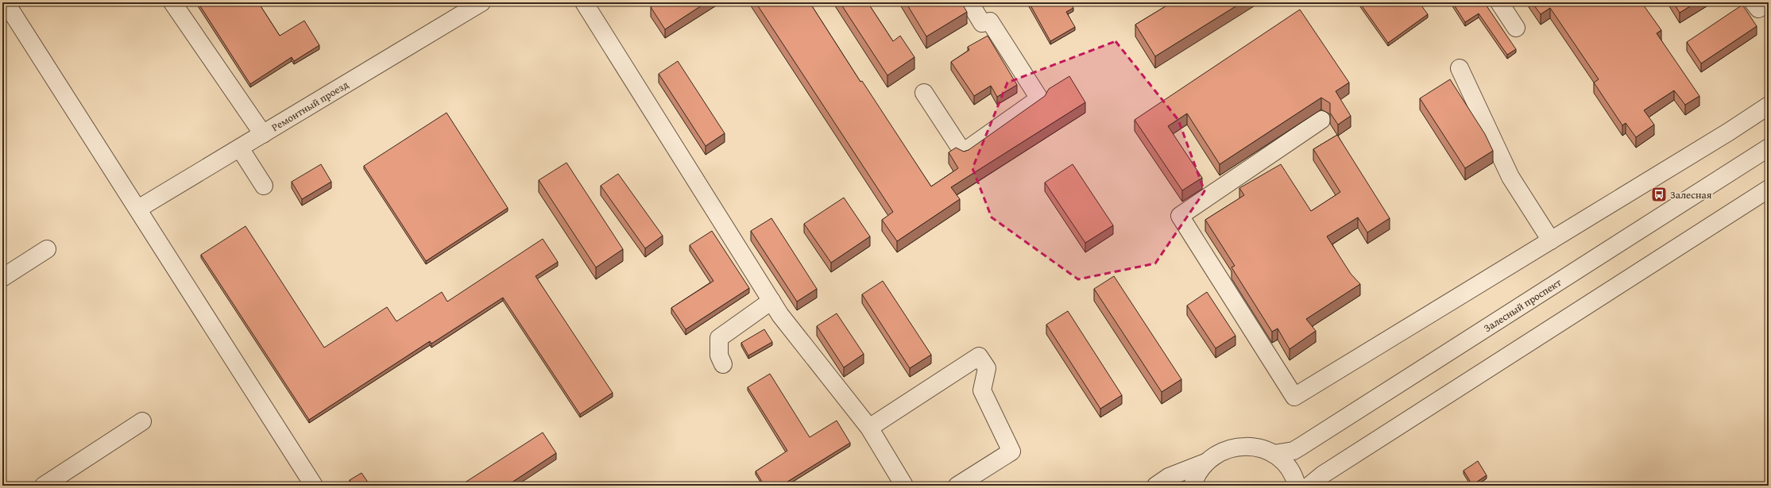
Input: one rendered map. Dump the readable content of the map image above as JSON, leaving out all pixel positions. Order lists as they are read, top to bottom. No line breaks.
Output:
{"streets":{"street":["Ремонтный проезд","Залесный проспект"]},"places":{"bus stop":["Залесная"]}}
